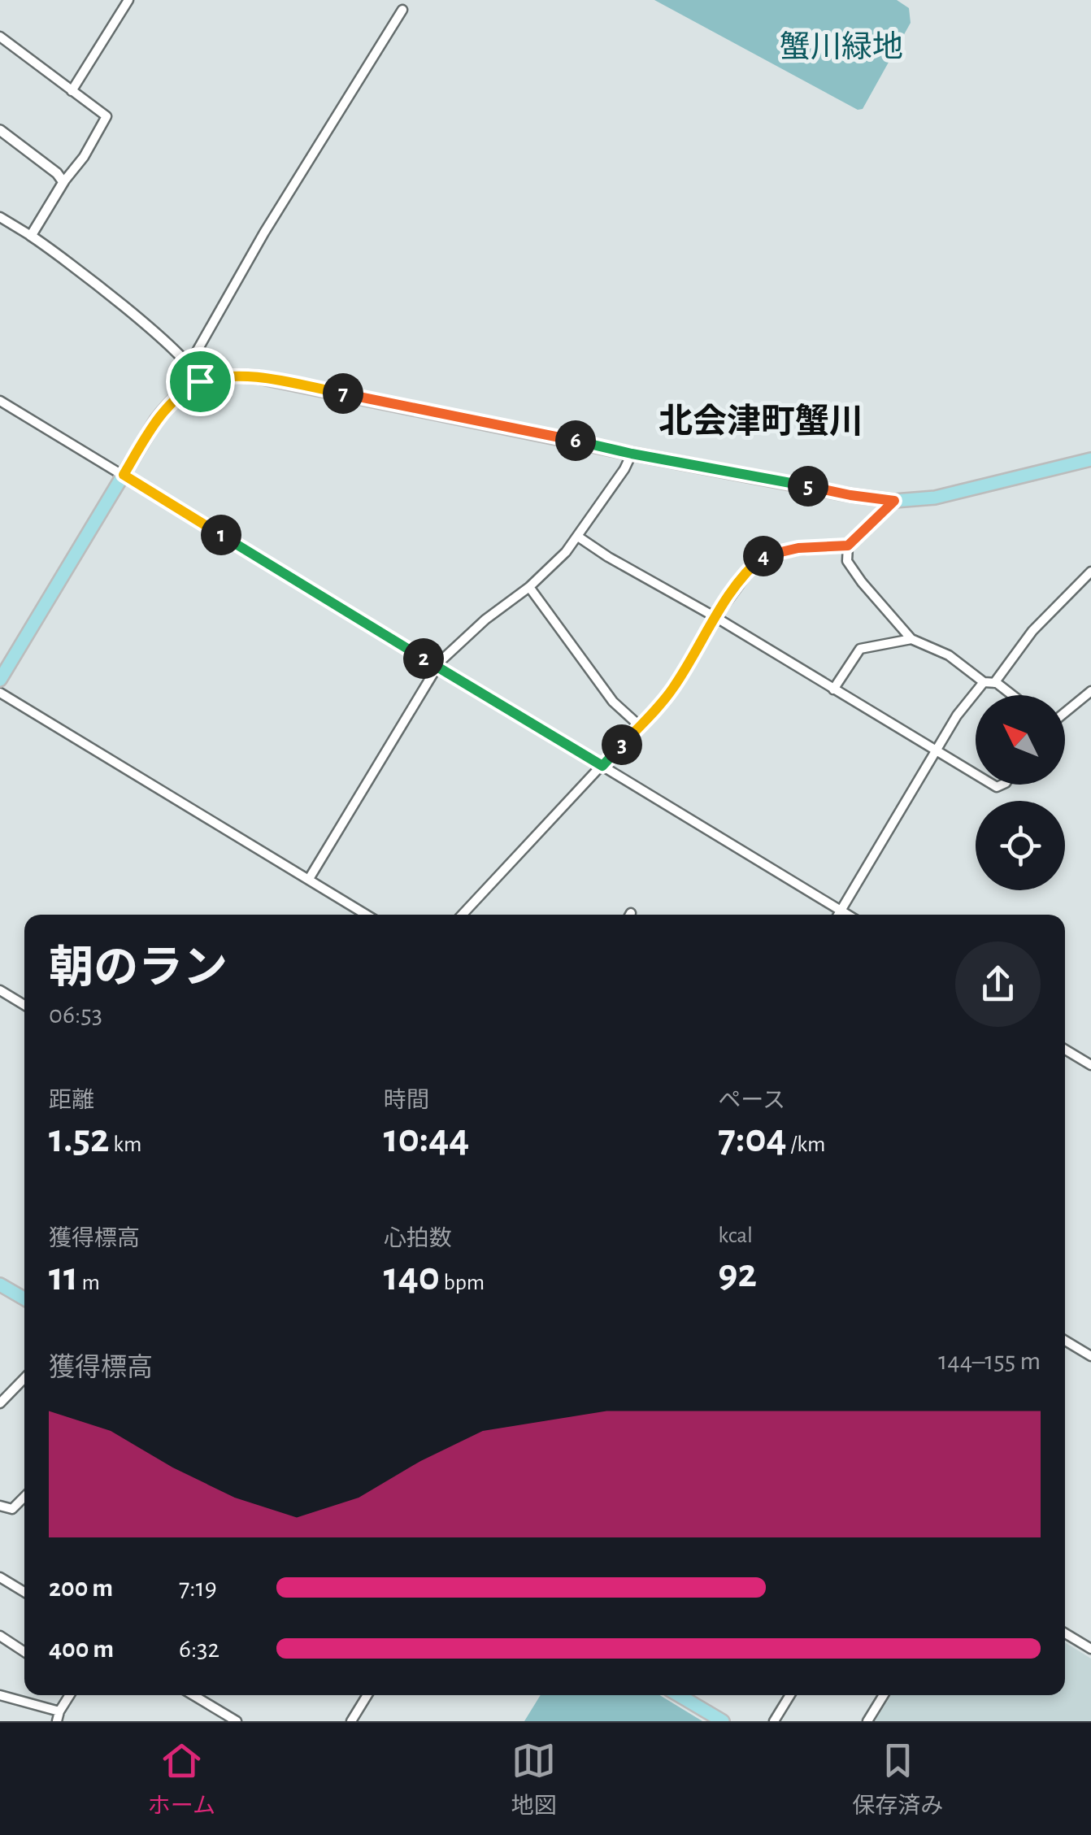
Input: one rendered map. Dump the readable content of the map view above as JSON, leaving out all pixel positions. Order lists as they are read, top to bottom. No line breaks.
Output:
{"districts":["北会津町蟹川"],"parks":["蟹川緑地"],"north":"top left","page":{"pins":["7","6","5","1","4","2","3"],"heading":["朝のラン","06:53"],"stats":[["距離","1.52 km"],["時間","10:44"],["ペース","7:04 /km"],["獲得標高","11 m"],["心拍数","140 bpm"],["kcal","92"]],"chart":["獲得標高","144–155 m"],"list":[{"name":"200 m","note":"7:19"},{"name":"400 m","note":"6:32"}],"tabs":["ホーム","地図","保存済み"]}}
